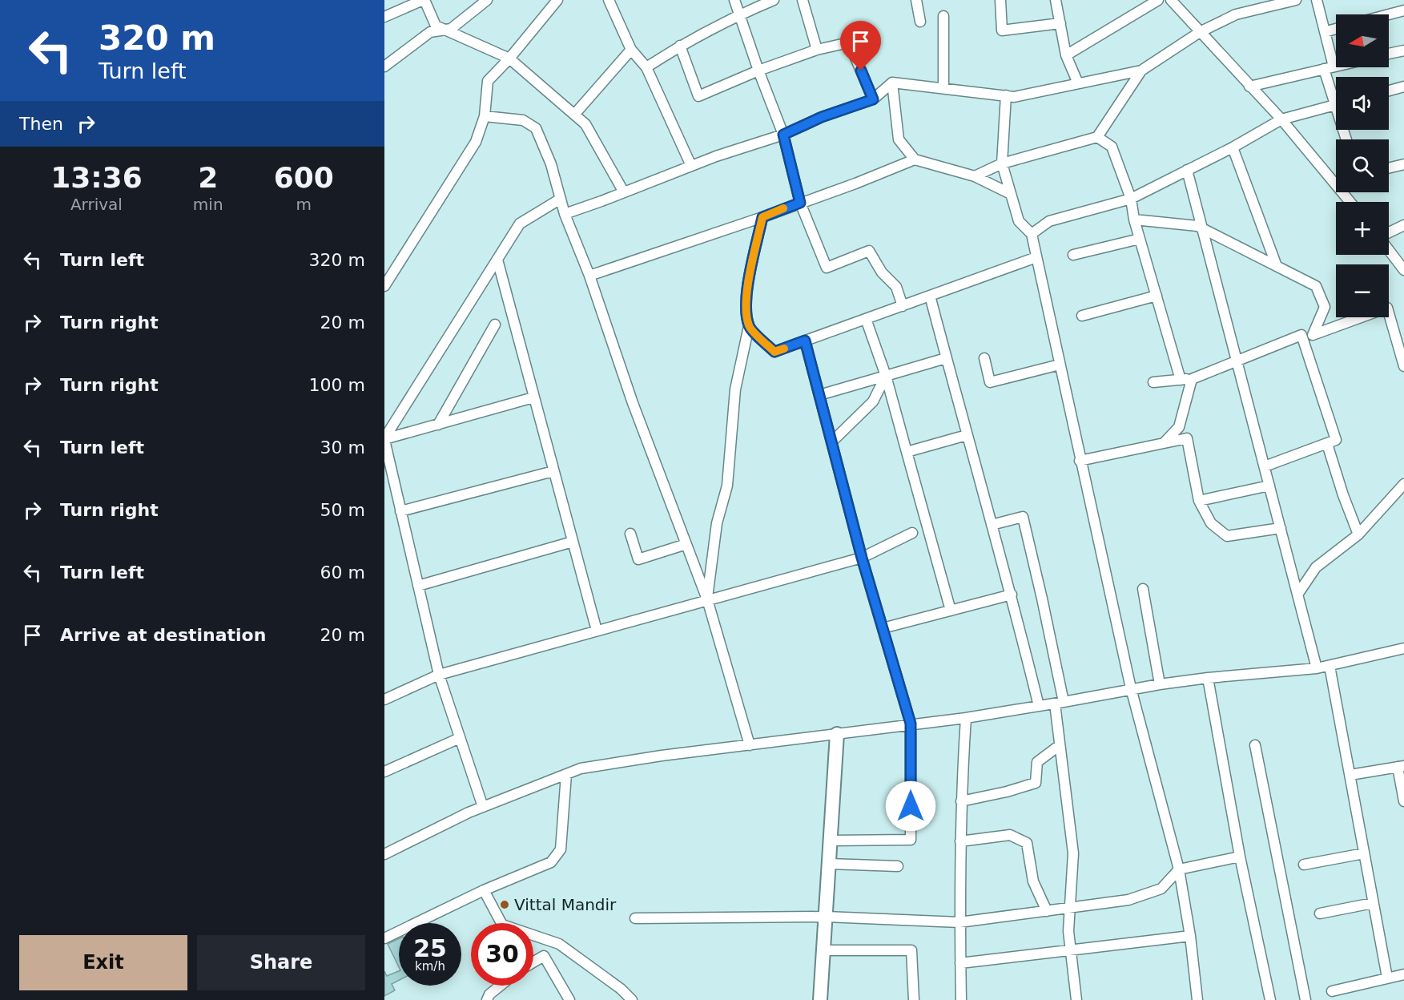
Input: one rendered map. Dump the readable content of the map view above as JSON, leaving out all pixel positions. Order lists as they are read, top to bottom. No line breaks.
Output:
{"places":["Vittal Mandir"],"north":"left","page":{"turn":["320 m","Turn left"],"map_buttons":["+","−"],"then":"Then","eta":["13:36","Arrival","2","min","600","m"],"list":[{"name":"Turn left","value":"320 m"},{"name":"Turn right","value":"20 m"},{"name":"Turn right","value":"100 m"},{"name":"Turn left","value":"30 m"},{"name":"Turn right","value":"50 m"},{"name":"Turn left","value":"60 m"},{"name":"Arrive at destination","value":"20 m"}],"speed":"25 km/h","limit":"30","buttons":["Exit","Share"]}}
